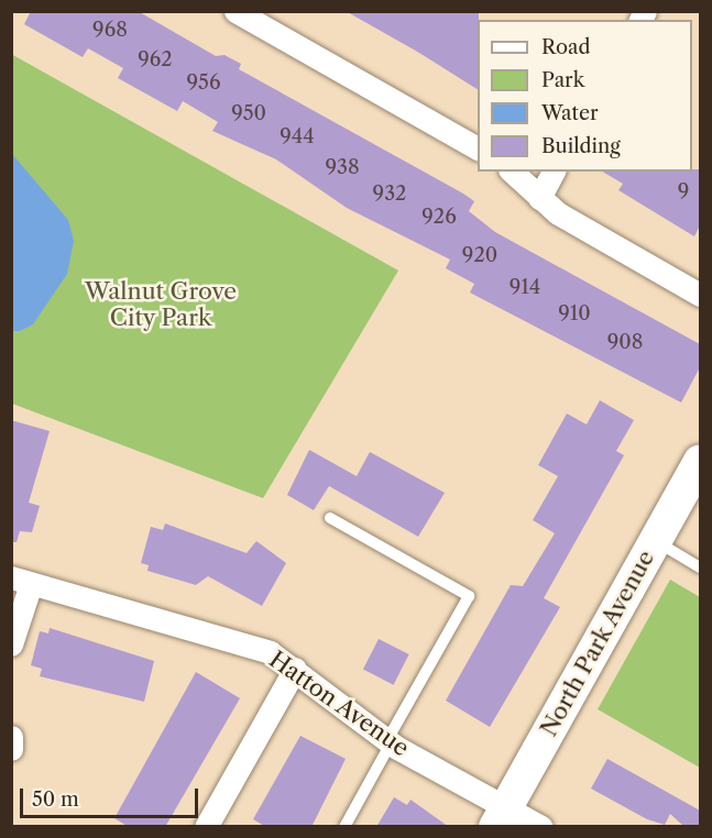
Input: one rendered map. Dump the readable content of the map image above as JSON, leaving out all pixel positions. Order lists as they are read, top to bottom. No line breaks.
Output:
{"streets":{"street":["North Park Avenue","Hatton Avenue"]},"crossings":[["North Park Avenue","Hatton Avenue"]],"parks":["Walnut Grove City Park"],"house_numbers":["968","962","956","950","944","938","9","932","926","920","914","910","908"],"legend":["Road","Park","Water","Building"],"scale_bar":"50 m"}
